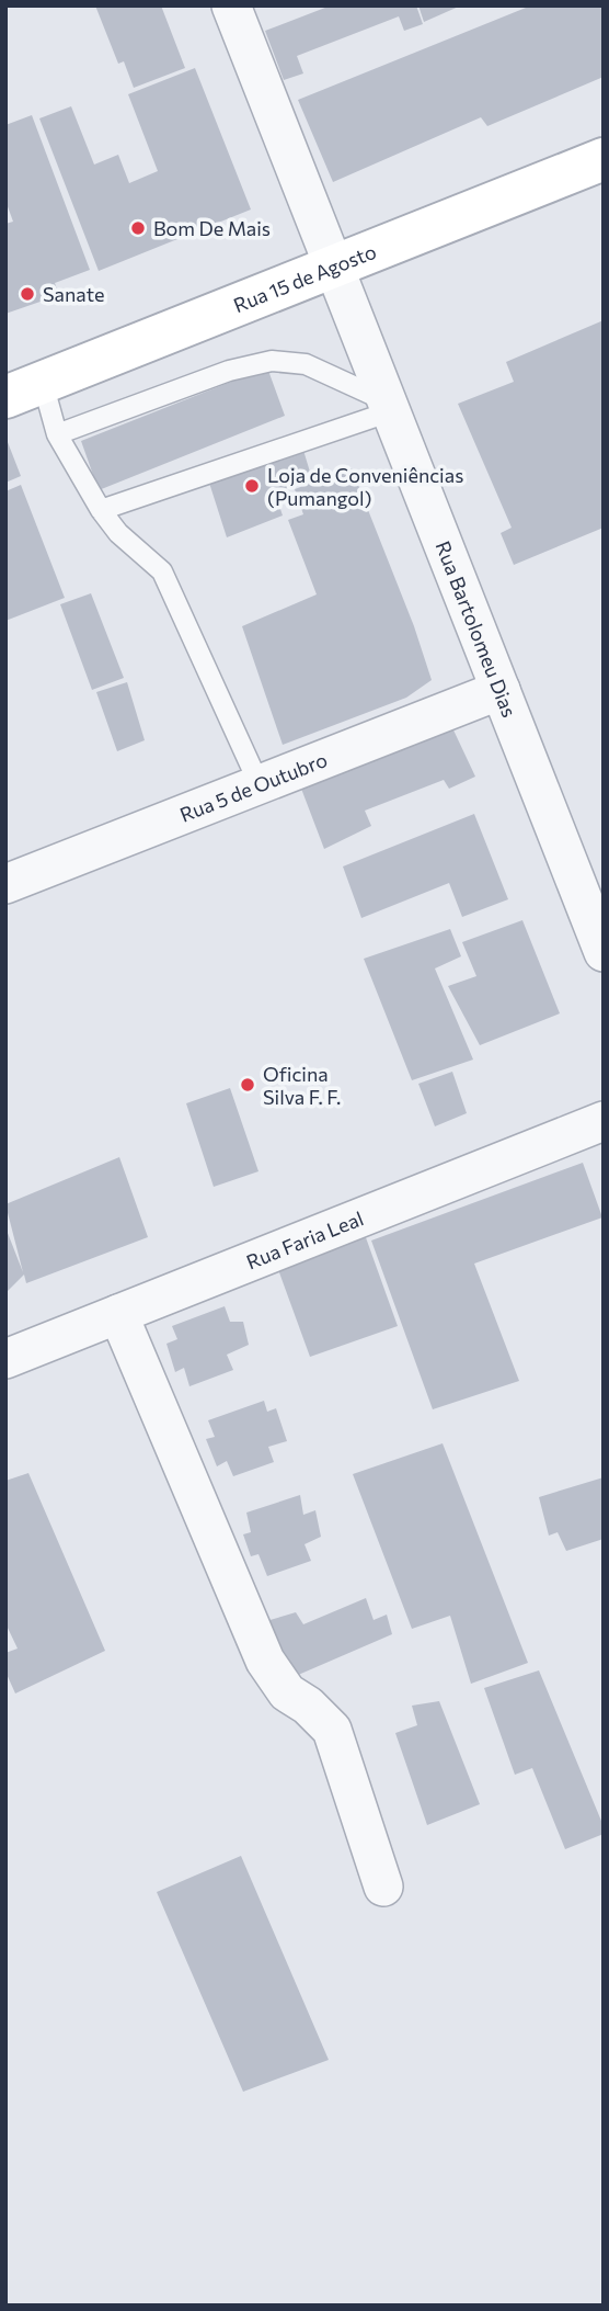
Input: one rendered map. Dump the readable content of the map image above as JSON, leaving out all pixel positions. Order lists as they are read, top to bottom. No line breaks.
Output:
{"streets":{"main road":["Rua 15 de Agosto"],"street":["Rua Bartolomeu Dias","Rua 5 de Outubro","Rua Faria Leal"]},"crossings":[["Rua 15 de Agosto","Rua Bartolomeu Dias"],["Rua Bartolomeu Dias","Rua 5 de Outubro"]],"places":["Bom De Mais","Sanate","Loja de Conveniências (Pumangol)","Oficina Silva F. F."]}
